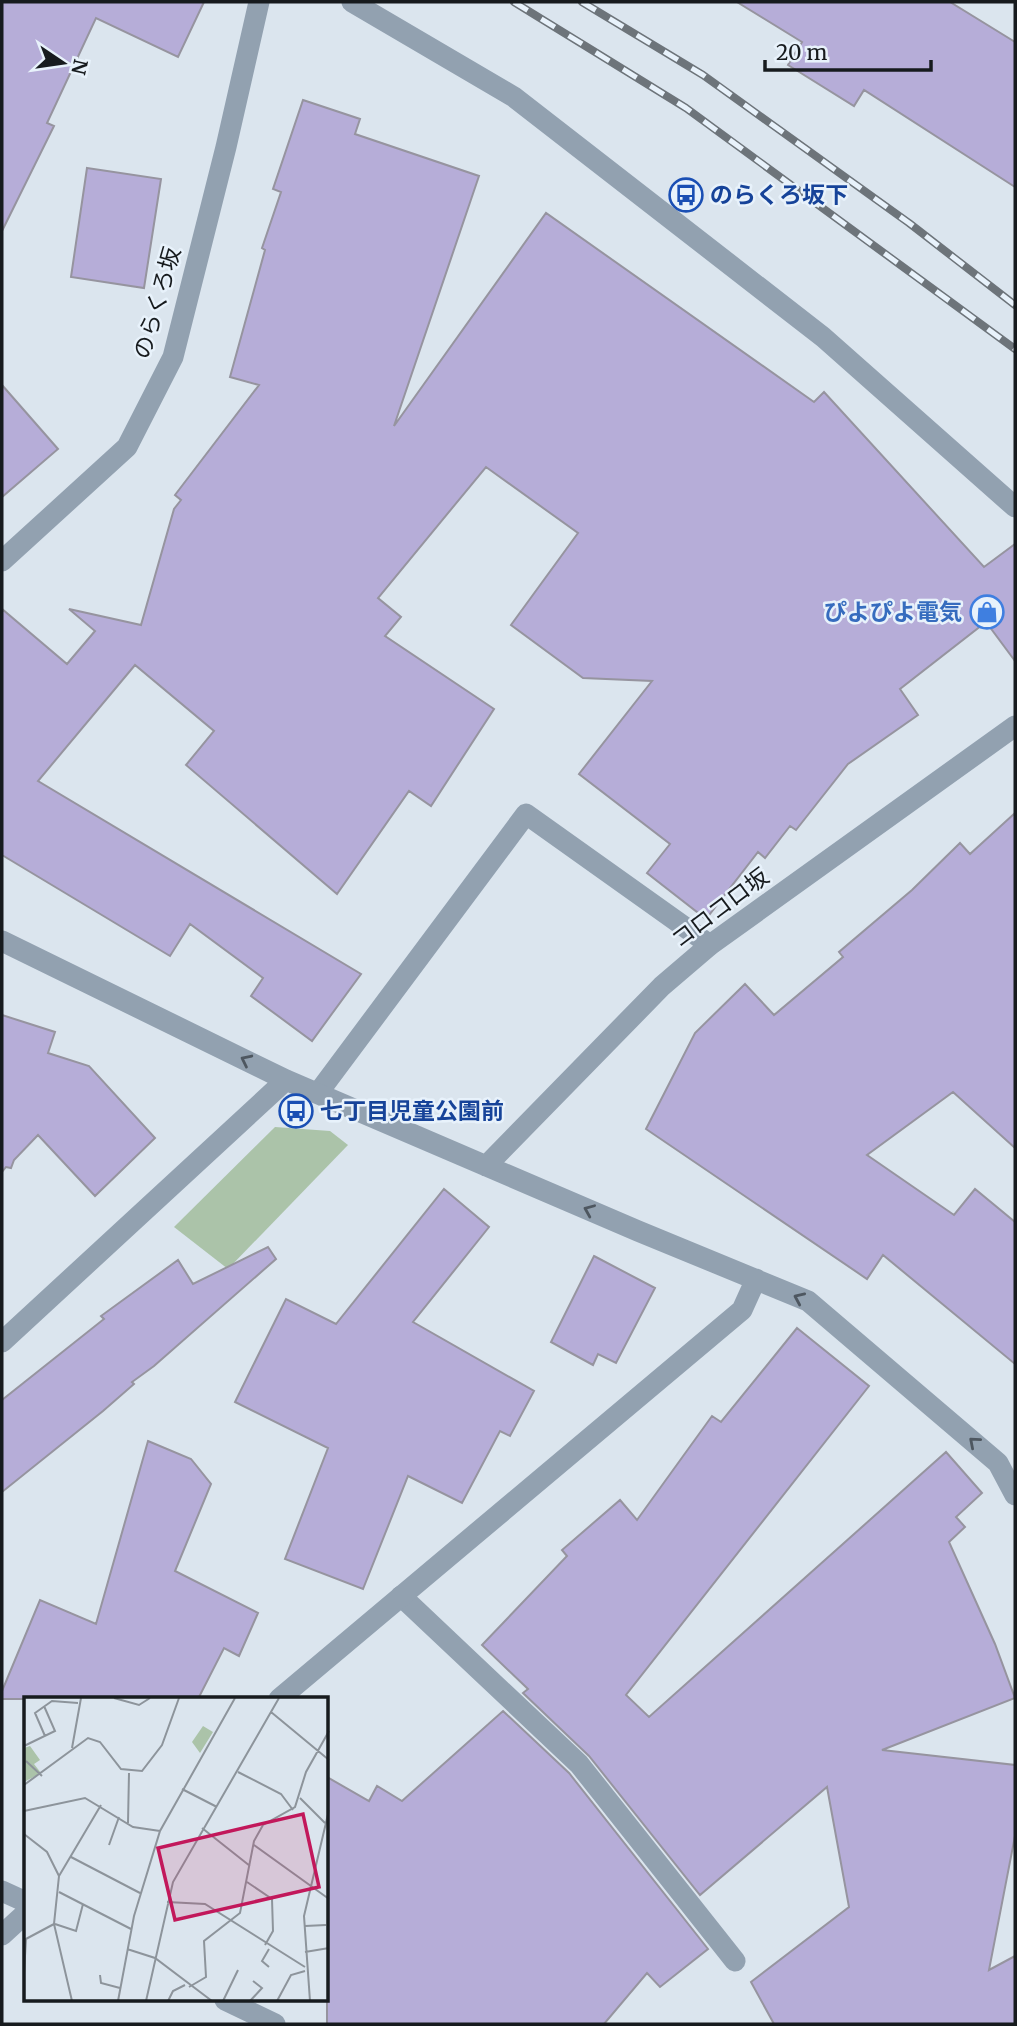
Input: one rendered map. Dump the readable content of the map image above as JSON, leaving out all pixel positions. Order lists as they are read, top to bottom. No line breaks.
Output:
{"streets":{"street":["のらくろ坂","コロコロ坂"]},"places":{"bus stop":["のらくろ坂下","七丁目児童公園前"],"shop":["ぴよぴよ電気"]},"scale_bar":"20 m","north":"right"}
